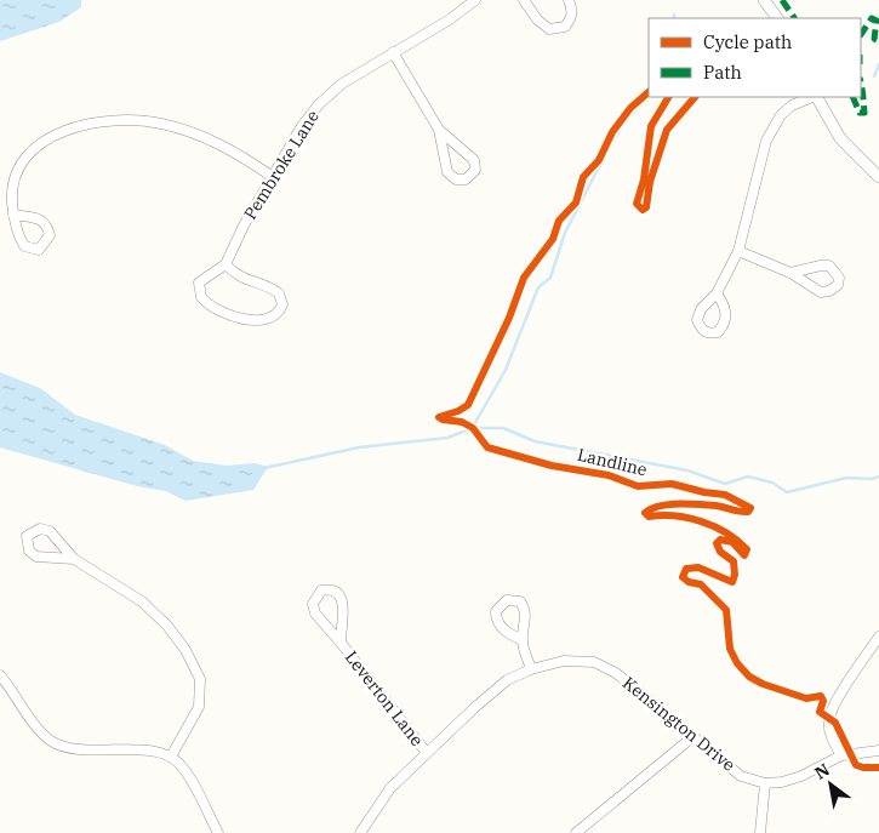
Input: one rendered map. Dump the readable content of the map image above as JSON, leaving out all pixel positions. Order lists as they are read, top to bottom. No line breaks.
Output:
{"streets":{"street":["Pembroke Lane","Leverton Lane","Kensington Drive"],"cycle path":["Landline"]},"crossings":[["Leverton Lane","Kensington Drive"]],"legend":["Cycle path","Path"],"north":"top left"}
